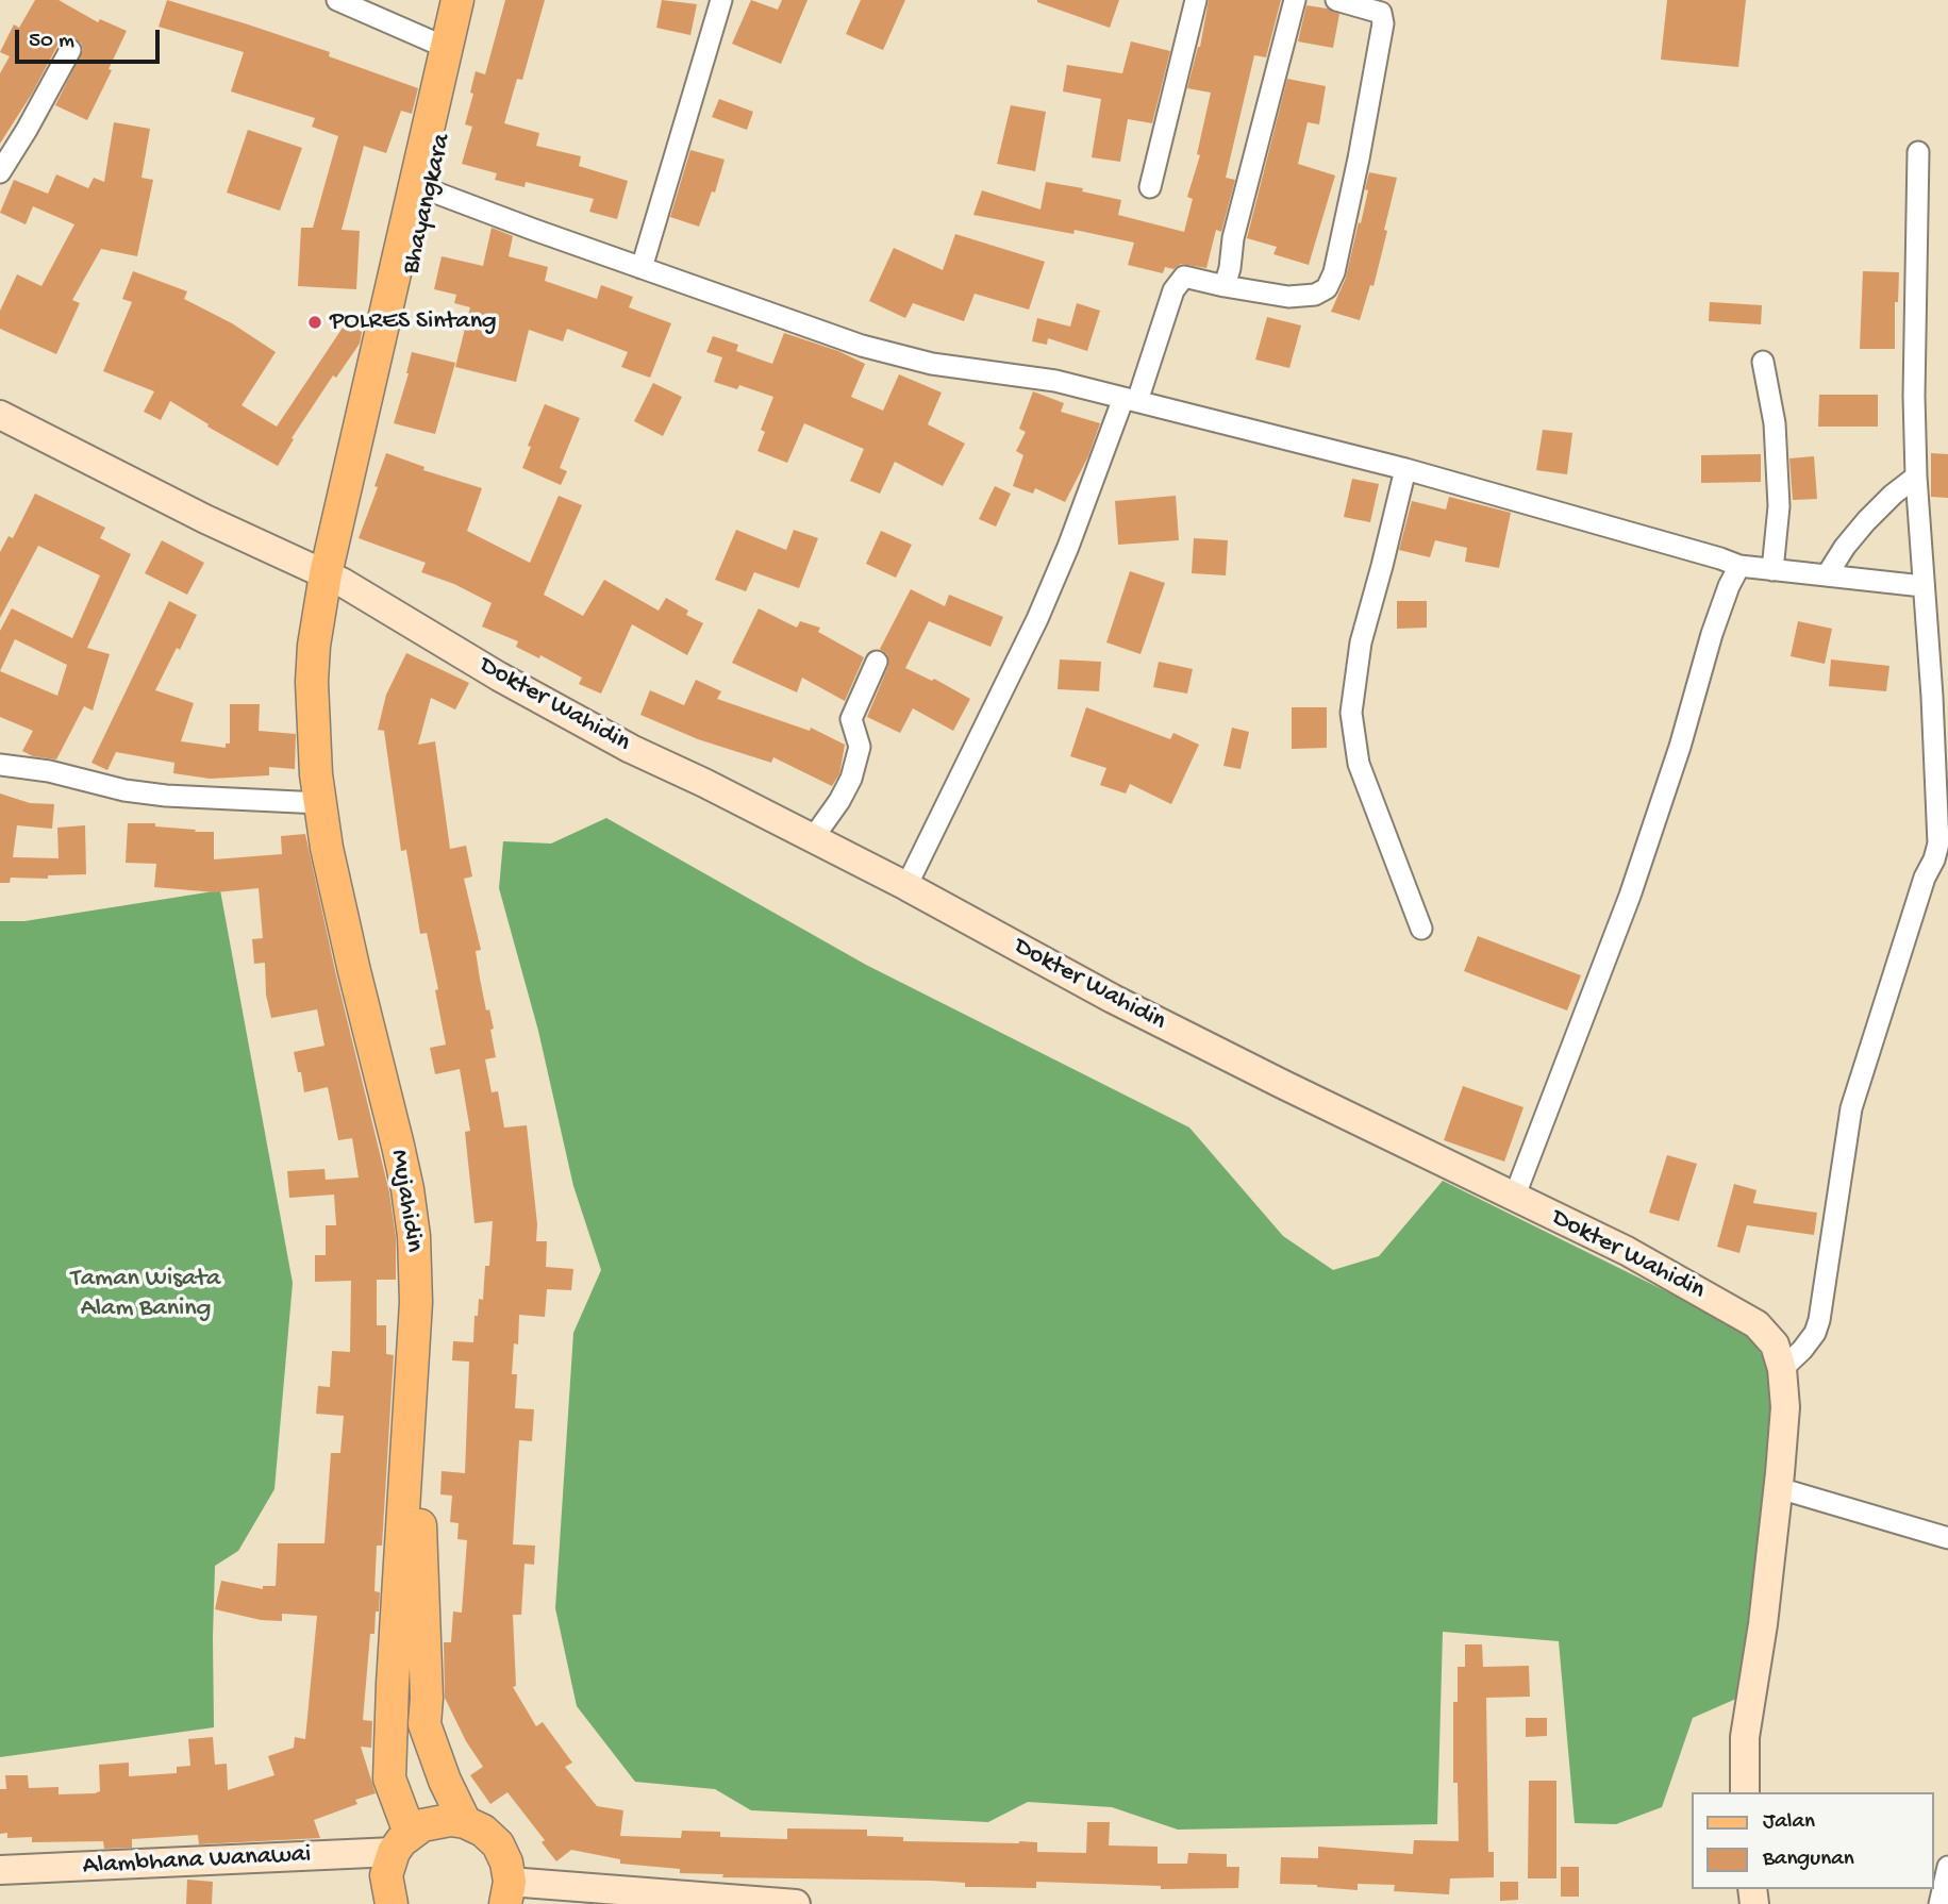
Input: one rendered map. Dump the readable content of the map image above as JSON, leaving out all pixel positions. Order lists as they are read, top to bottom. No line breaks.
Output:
{"streets":{"main road":["Bhayangkara","Mujahidin"],"street":["Dokter Wahidin","Alambhana Wanawai"]},"crossings":[["Bhayangkara","Dokter Wahidin"],["Bhayangkara","Mujahidin"],["Dokter Wahidin","Mujahidin"],["Mujahidin","Alambhana Wanawai"]],"parks":["Taman Wisata Alam Baning"],"places":["POLRES Sintang"],"legend":["Jalan","Bangunan"],"scale_bar":"50 m"}
